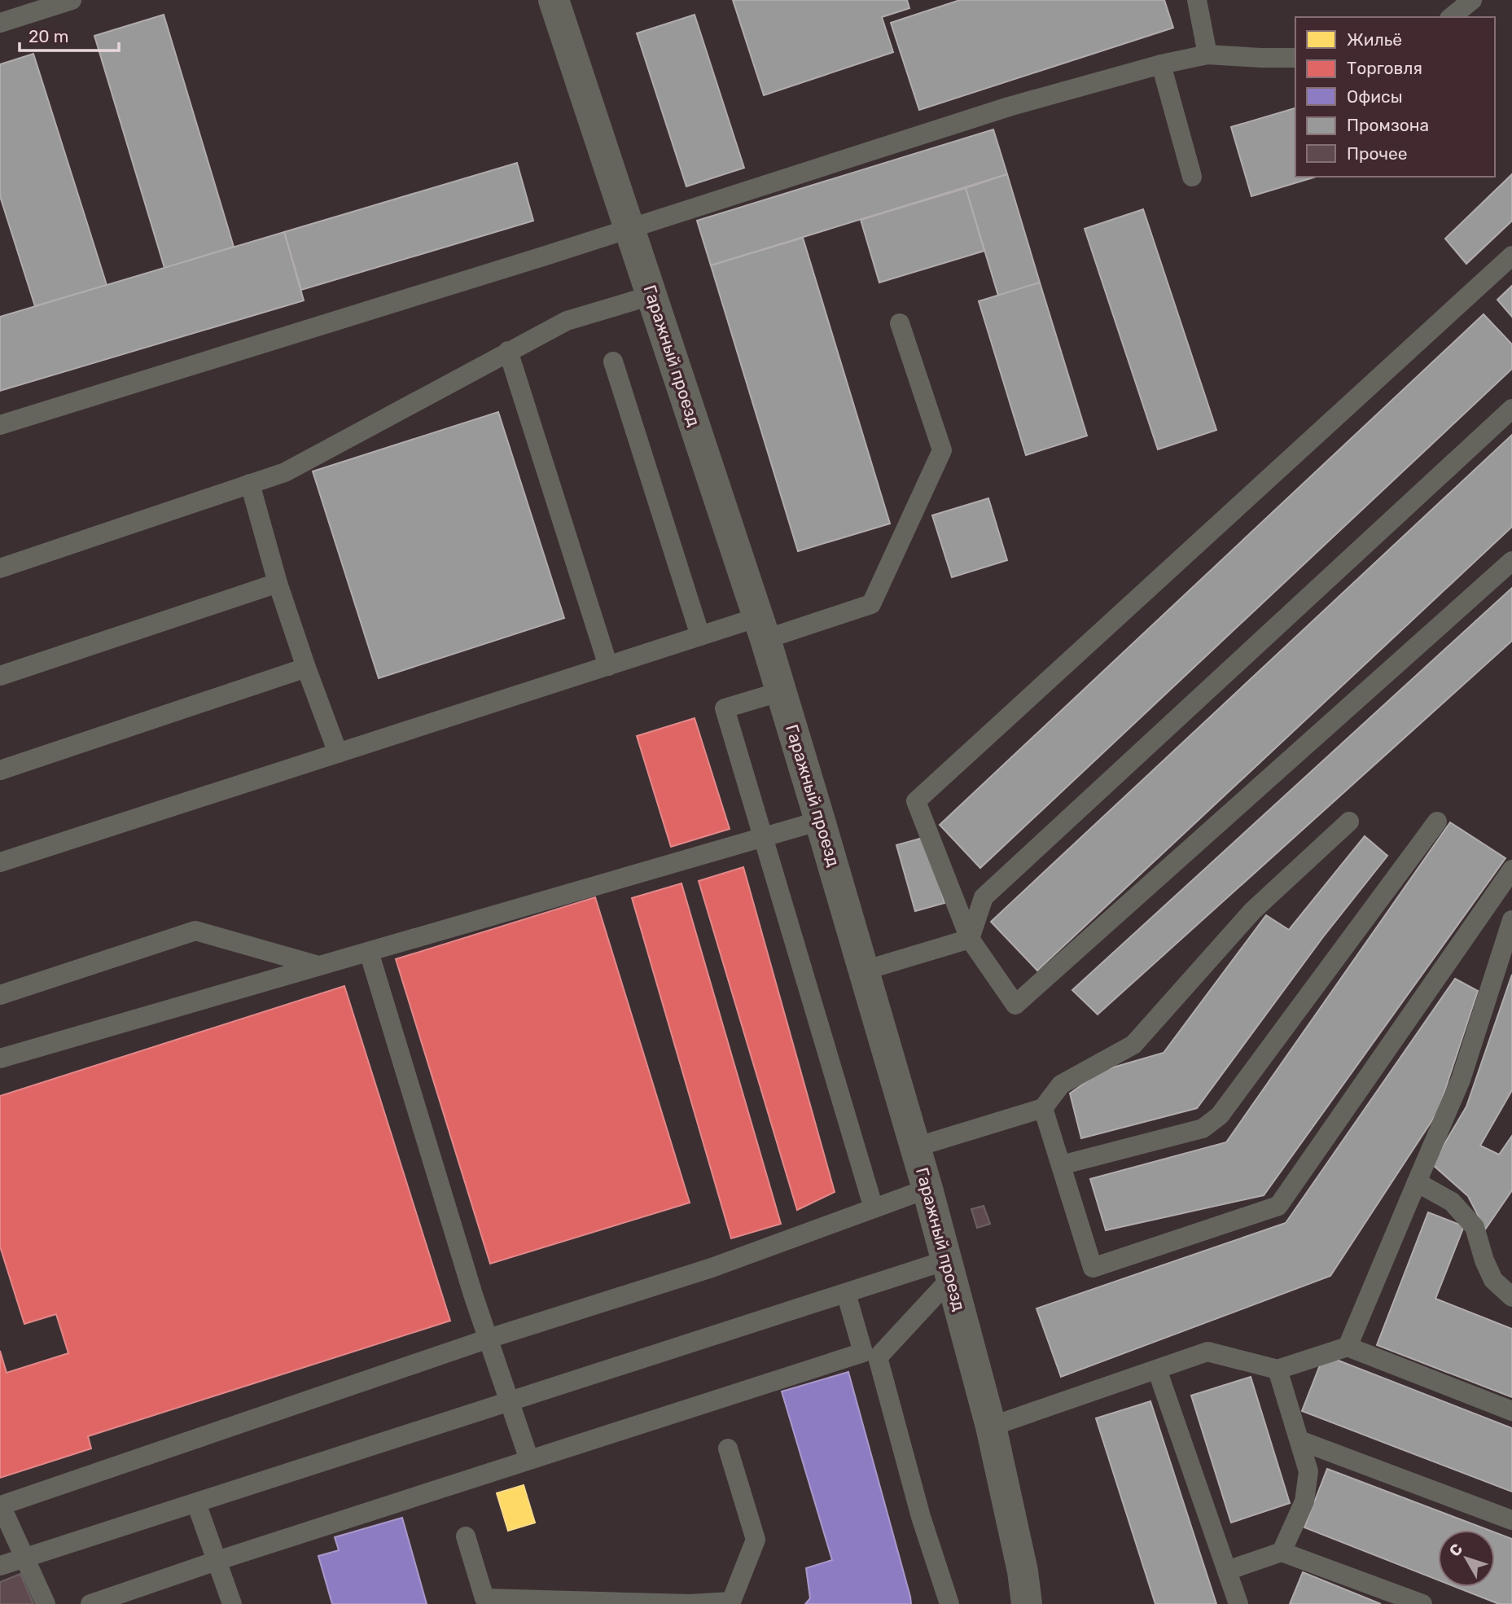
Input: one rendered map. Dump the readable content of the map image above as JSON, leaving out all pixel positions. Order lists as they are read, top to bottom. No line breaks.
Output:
{"streets":{"street":["Гаражный проезд"]},"legend":["Жильё","Торговля","Офисы","Промзона","Прочее"],"scale_bar":"20 m","north":"top left"}
